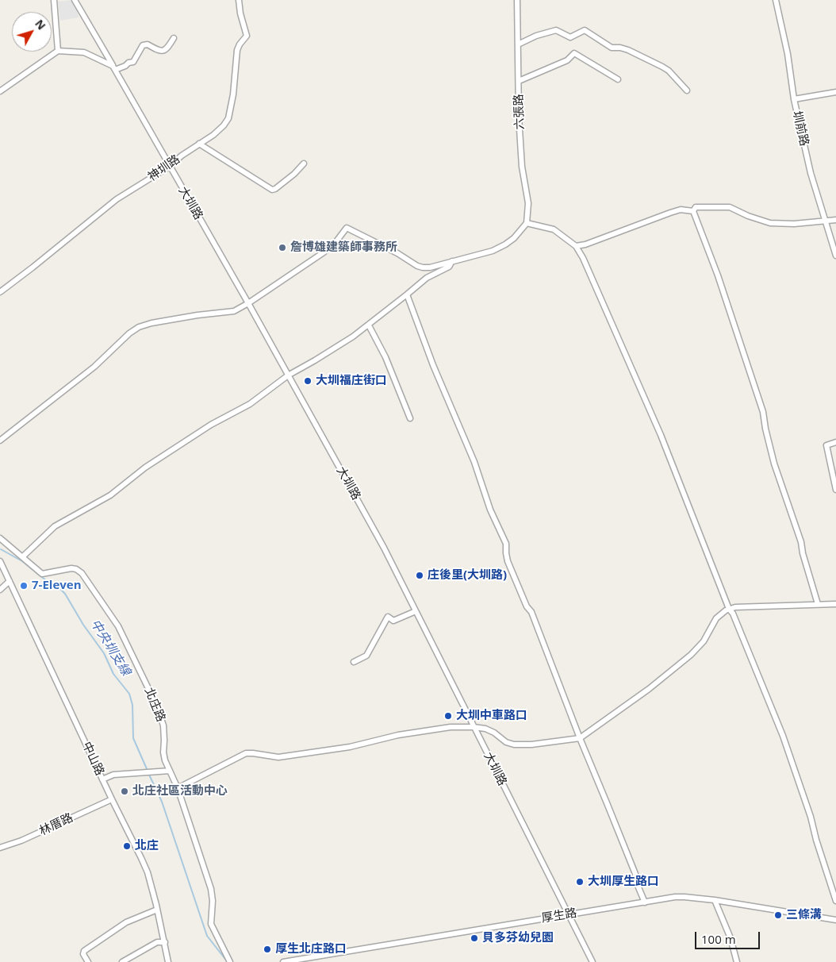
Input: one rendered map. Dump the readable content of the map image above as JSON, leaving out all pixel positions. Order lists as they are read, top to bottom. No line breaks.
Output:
{"streets":{"street":["六張路","圳前路","神圳路","大圳路","北庄路","中山路","林厝路","厚生路"]},"crossings":[["神圳路","大圳路"],["大圳路","厚生路"],["中山路","林厝路"]],"water":["中央圳支線"],"places":["詹博雄建築師事務所","大圳福庄街口","庄後里(大圳路)","7-Eleven","大圳中車路口","北庄社區活動中心","北庄","大圳厚生路口","三條溝","貝多芬幼兒園","厚生北庄路口"],"scale_bar":"100 m","north":"top right"}
